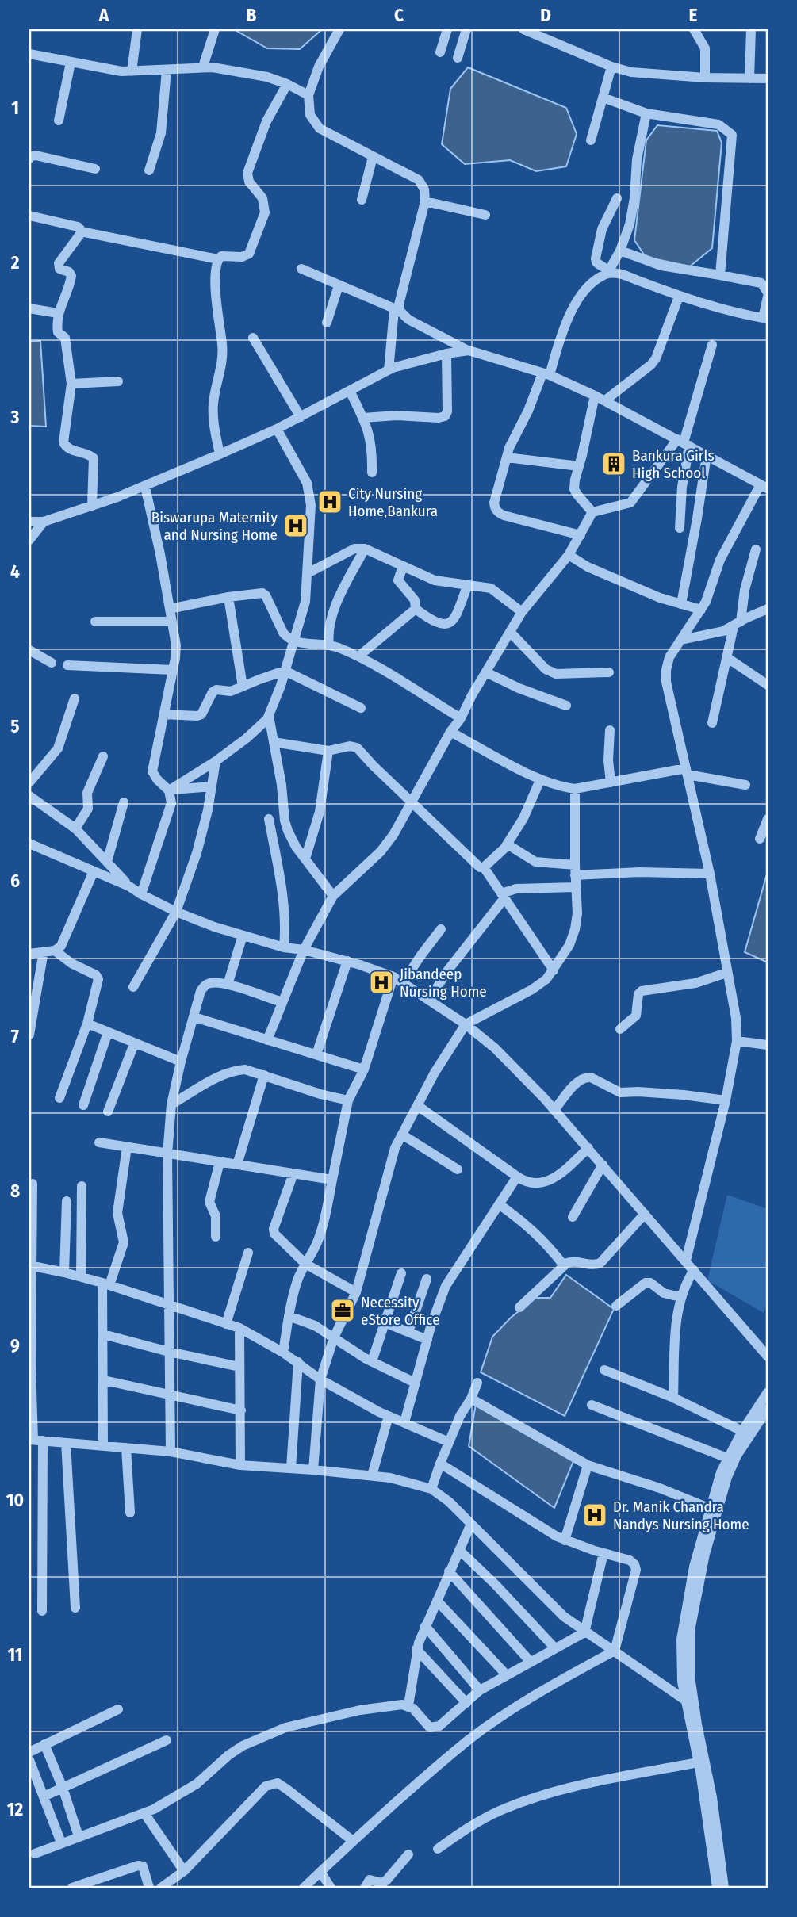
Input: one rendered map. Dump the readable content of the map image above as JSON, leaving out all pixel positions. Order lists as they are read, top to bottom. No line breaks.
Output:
{"places":{"building":["Bankura Girls High School"],"hospital":["City Nursing Home,Bankura","Biswarupa Maternity and Nursing Home","Jibandeep Nursing Home","Dr. Manik Chandra Nandys Nursing Home"],"office":["Necessity eStore Office"]},"grid":{"columns":["A","B","C","D","E"],"rows":["1","2","3","4","5","6","7","8","9","10","11","12"]}}
